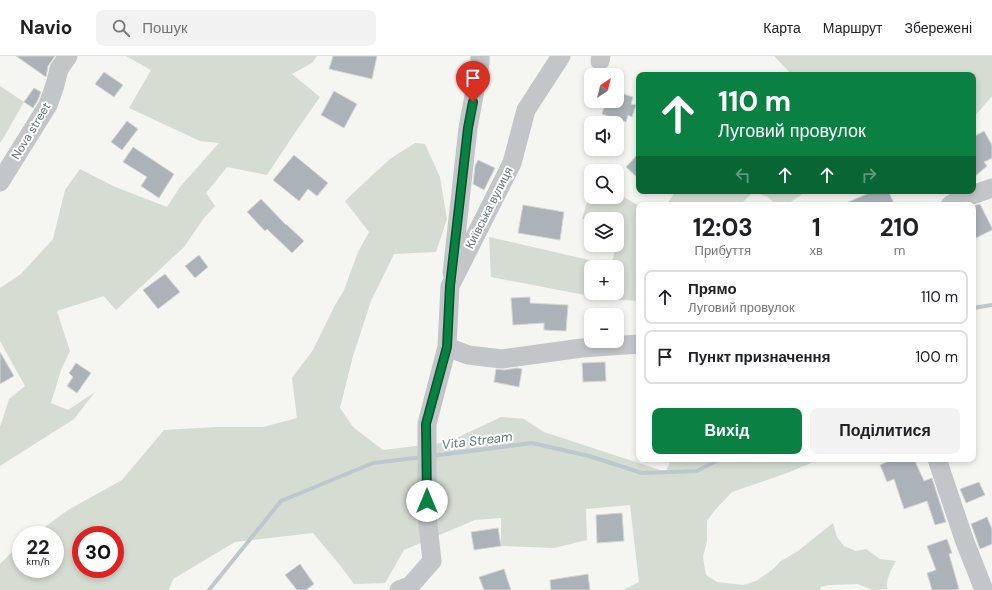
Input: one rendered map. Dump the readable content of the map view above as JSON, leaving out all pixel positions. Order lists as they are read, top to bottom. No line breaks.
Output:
{"streets":{"street":["Nova street","Київська вулиця"]},"water":["Vita Stream"],"north":"top right","page":{"header":"Navio","search":"Пошук","nav":["Карта","Маршрут","Збережені"],"map_buttons":["+","−"],"turn":["110 m","Луговий провулок"],"eta":["12:03","Прибуття","1","хв","210","m"],"list":[{"name":"Прямо","note":"Луговий провулок","value":"110 m"},{"name":"Пункт призначення","value":"100 m"}],"buttons":["Вихід","Поділитися"],"speed":"22 km/h","limit":"30"}}
